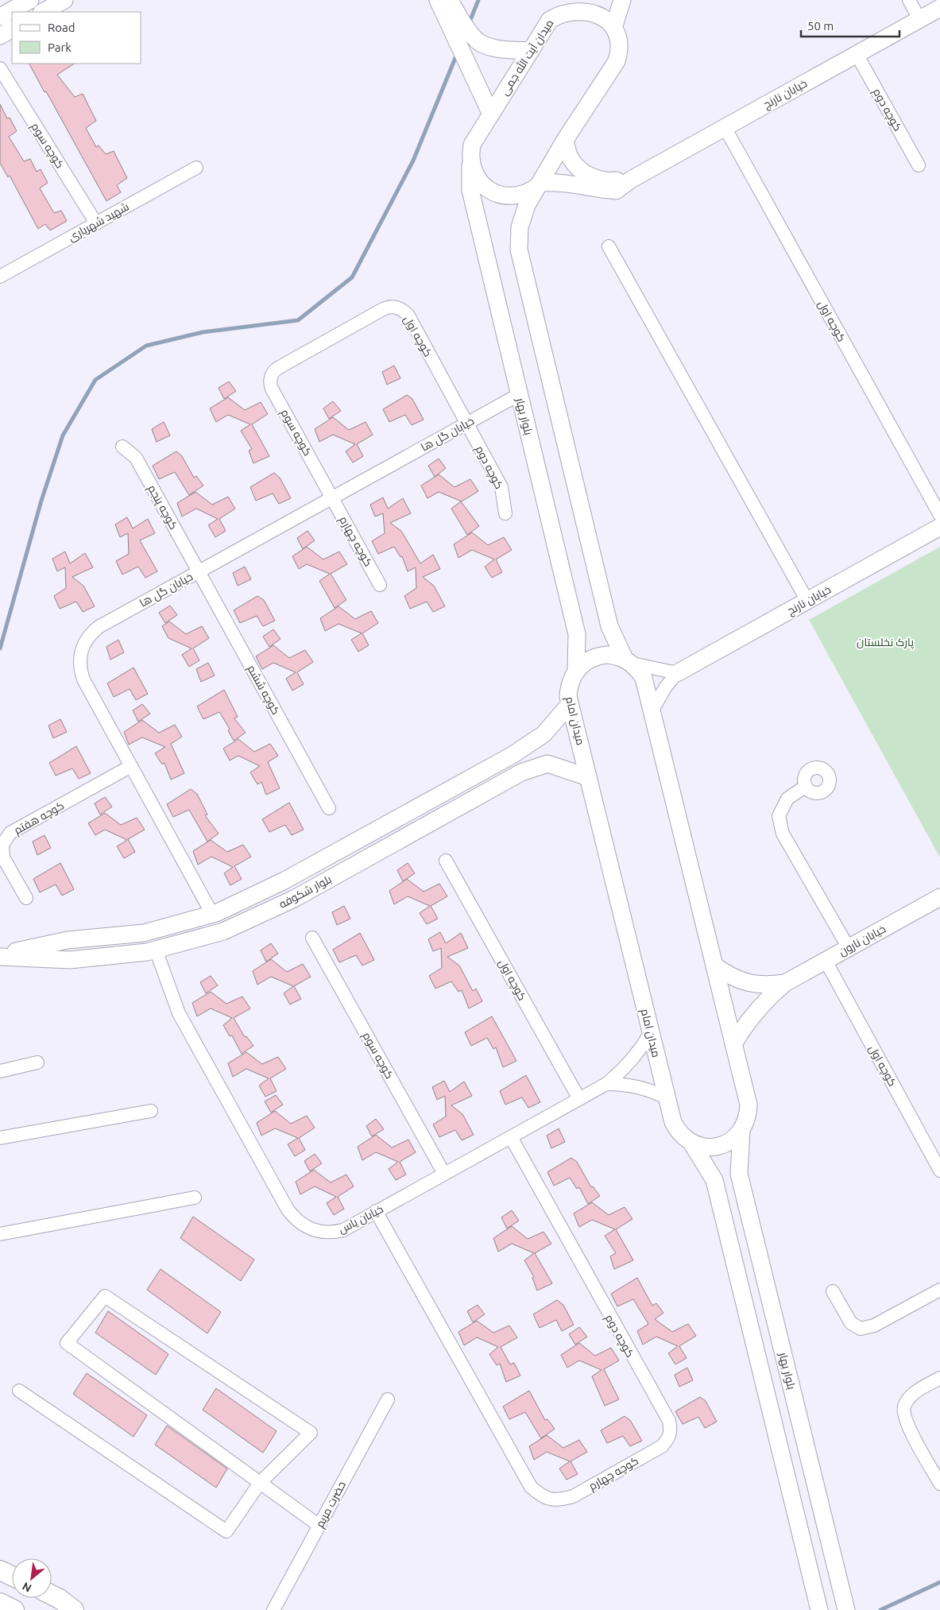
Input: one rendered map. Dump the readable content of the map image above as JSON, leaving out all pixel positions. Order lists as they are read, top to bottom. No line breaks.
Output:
{"streets":{"street":["میدان آیت الله جمی","خیابان نارنج","کوچه دوم","کوچه سوم","شهید شهریاری","کوچه اول","بلوار بهار","خیابان گل ها","کوچه پنجم","کوچه چهارم","کوچه ششم","میدان امام","کوچه هفتم","بلوار شکوفه","خیابان نارون","خیابان یاس","حضرت مریم"]},"crossings":[["میدان آیت الله جمی","بلوار بهار"],["خیابان نارنج","کوچه دوم"],["خیابان نارنج","کوچه اول"],["کوچه دوم","کوچه اول"],["کوچه دوم","خیابان گل ها"],["کوچه سوم","شهید شهریاری"],["کوچه سوم","کوچه اول"],["کوچه سوم","خیابان گل ها"],["کوچه سوم","کوچه چهارم"],["کوچه سوم","خیابان یاس"],["کوچه اول","خیابان گل ها"],["کوچه اول","خیابان نارون"],["کوچه اول","خیابان یاس"],["بلوار بهار","خیابان گل ها"],["بلوار بهار","میدان امام"],["خیابان گل ها","کوچه پنجم"],["خیابان گل ها","کوچه چهارم"],["خیابان گل ها","کوچه ششم"],["خیابان گل ها","کوچه هفتم"],["خیابان گل ها","بلوار شکوفه"],["کوچه پنجم","کوچه ششم"],["کوچه چهارم","خیابان یاس"],["میدان امام","بلوار شکوفه"],["میدان امام","خیابان یاس"],["بلوار شکوفه","خیابان یاس"]],"parks":["پارک نخلستان"],"legend":["Road","Park"],"scale_bar":"50 m","north":"bottom left"}
